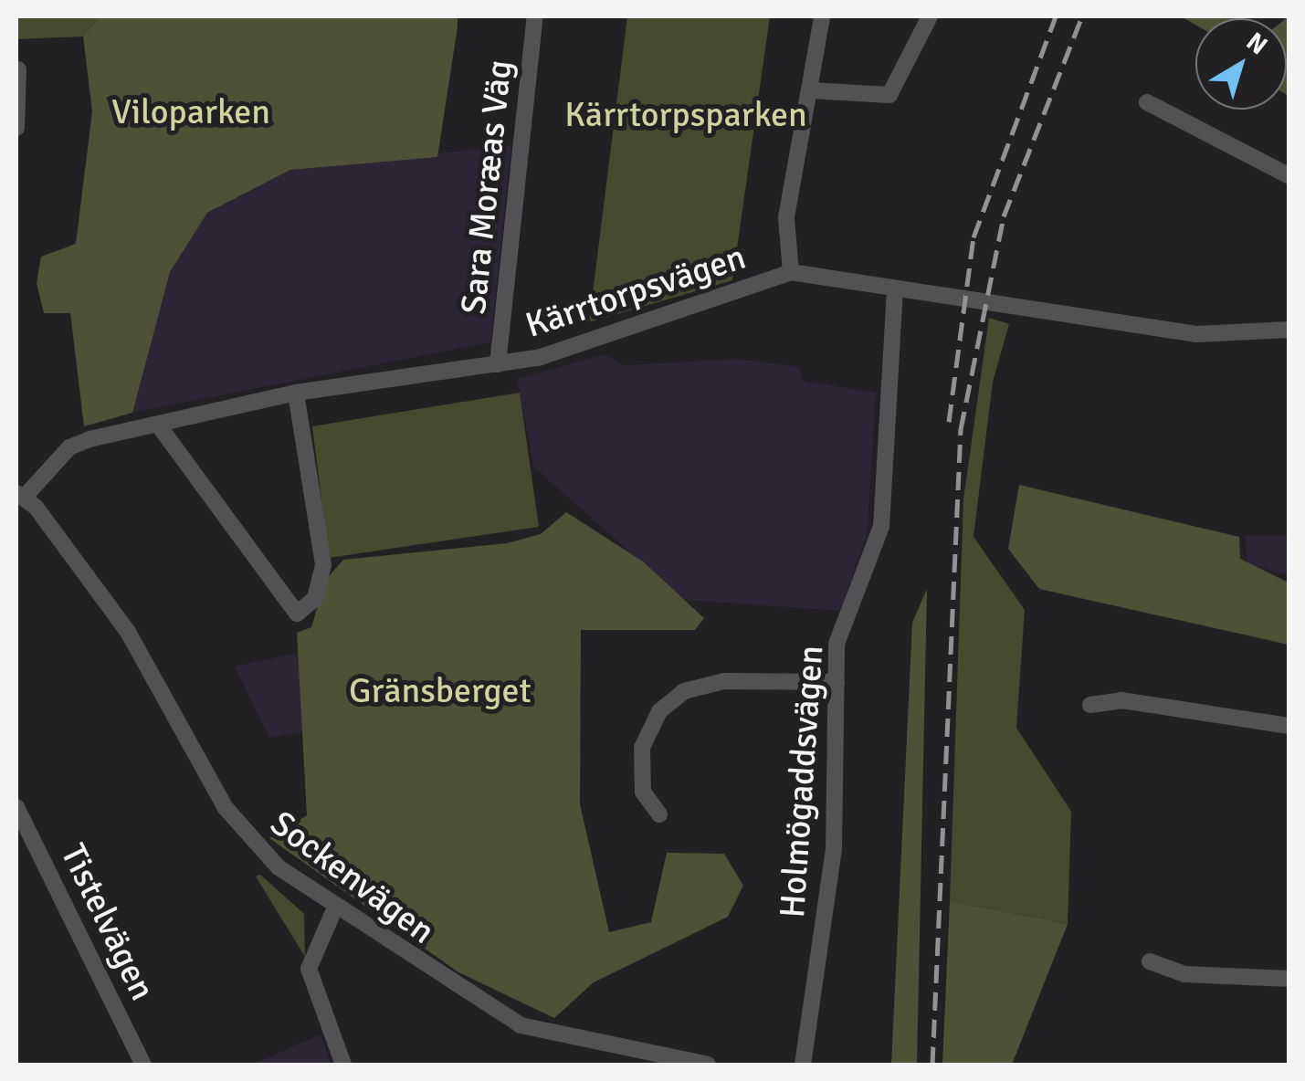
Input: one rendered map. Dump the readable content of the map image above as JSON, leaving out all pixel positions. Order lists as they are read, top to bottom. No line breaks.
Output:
{"streets":{"street":["Sara Moræas Väg","Kärrtorpsvägen","Holmögaddsvägen","Sockenvägen","Tistelvägen"]},"crossings":[["Sara Moræas Väg","Kärrtorpsvägen"],["Kärrtorpsvägen","Holmögaddsvägen"],["Kärrtorpsvägen","Sockenvägen"]],"parks":["Viloparken","Kärrtorpsparken","Gränsberget"],"north":"top right"}
